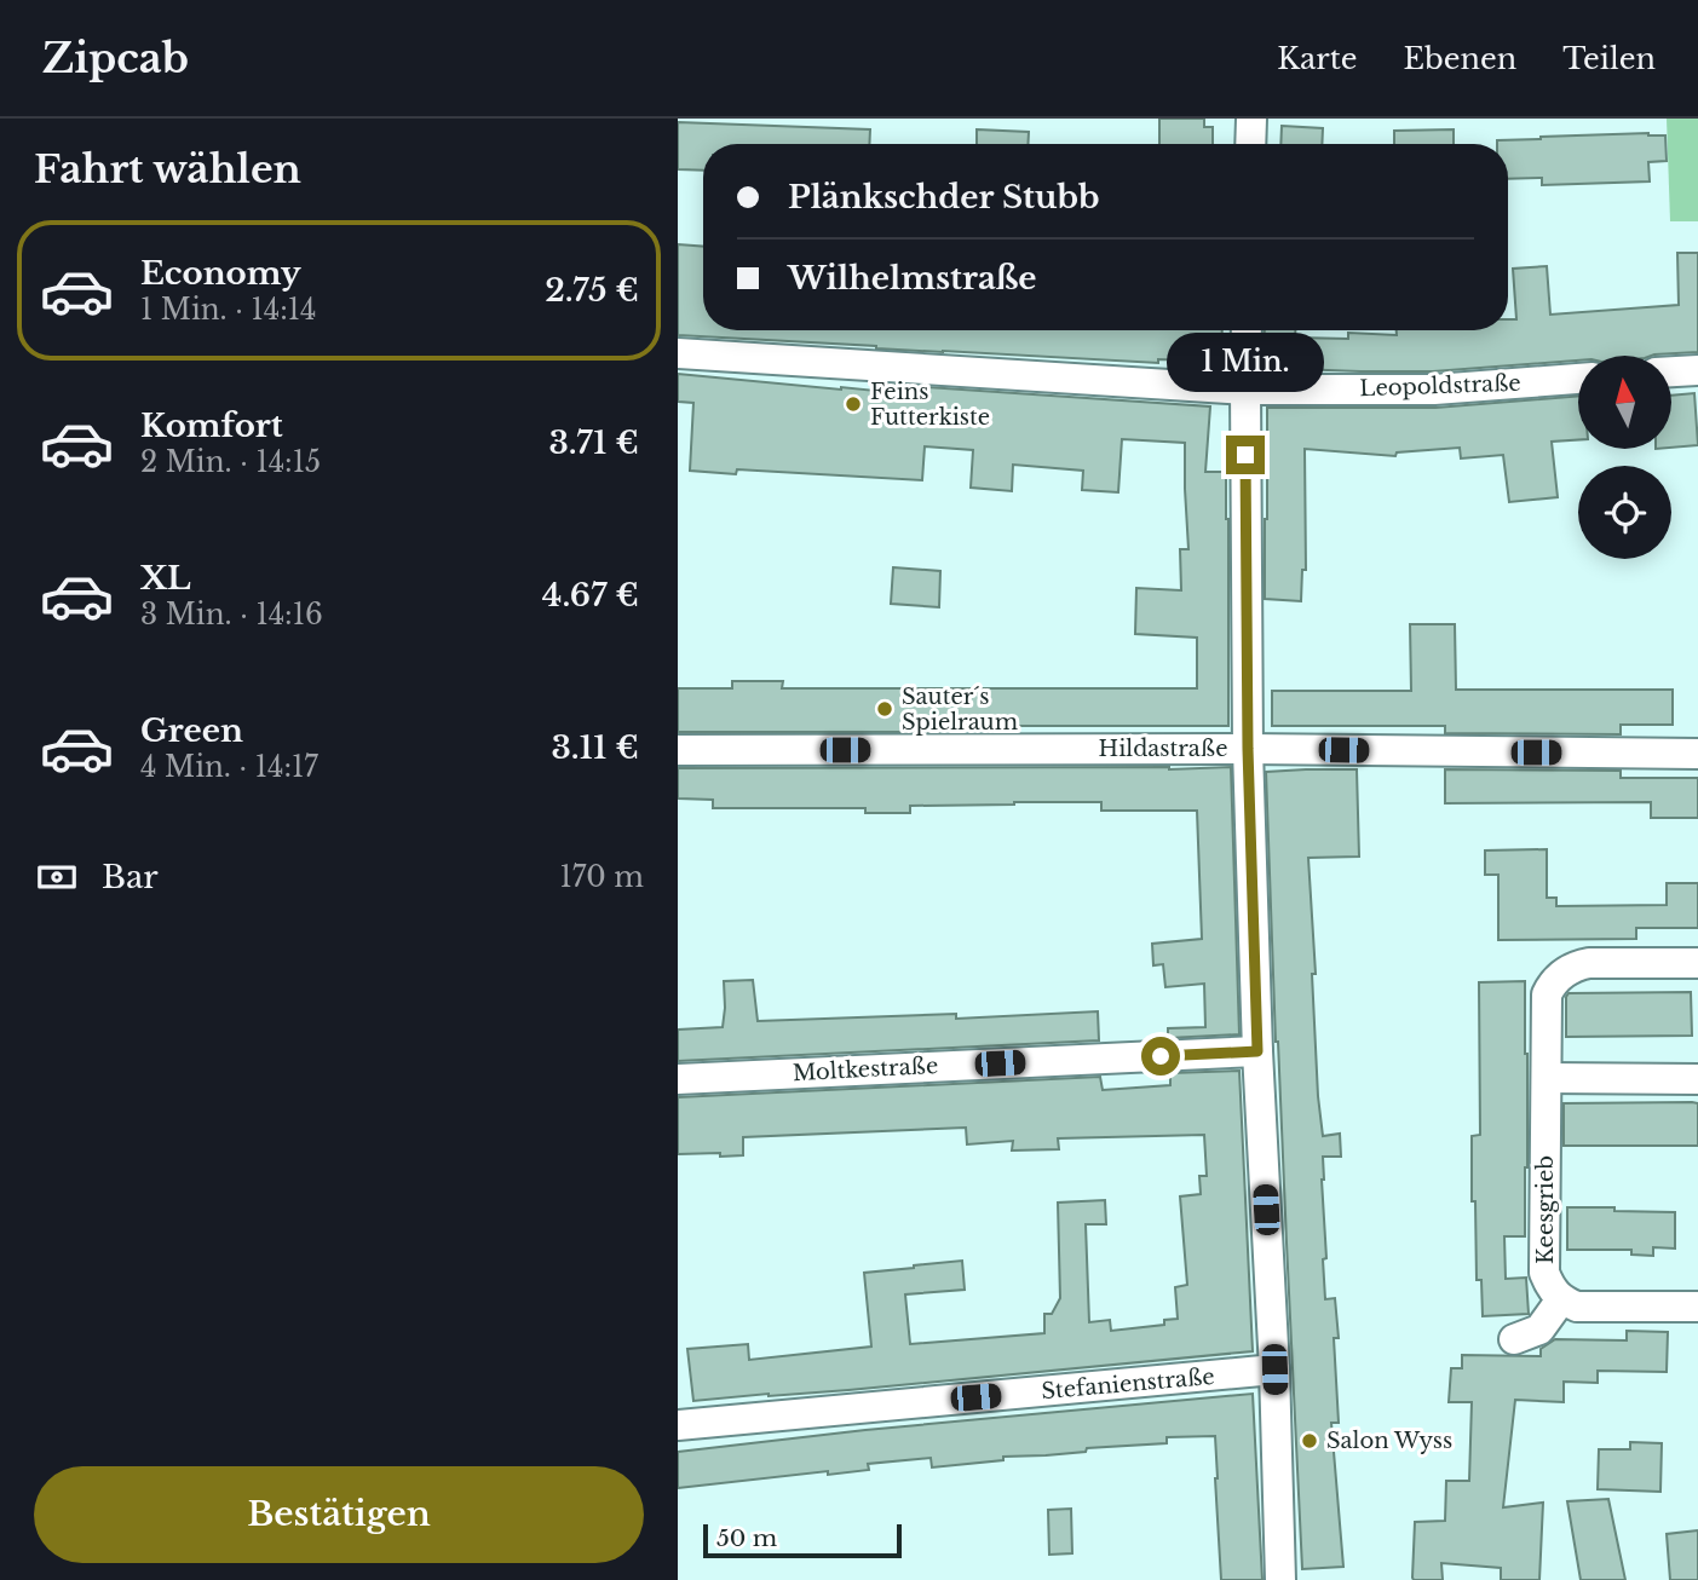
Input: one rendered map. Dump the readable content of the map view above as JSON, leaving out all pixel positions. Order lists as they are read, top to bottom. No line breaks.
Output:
{"streets":{"street":["Leopoldstraße","Hildastraße","Moltkestraße","Keesgrieb","Stefanienstraße"]},"places":["Feins Futterkiste","Sauter´s Spielraum","Salon Wyss"],"scale_bar":"50 m","north":"top","page":{"header":"Zipcab","nav":["Karte","Ebenen","Teilen"],"heading":"Fahrt wählen","banner":["Plänkschder Stubb","Wilhelmstraße"],"list":[{"name":"Economy","note":"1 Min. · 14:14","value":"2.75 €"},{"name":"Komfort","note":"2 Min. · 14:15","value":"3.71 €"},{"name":"XL","note":"3 Min. · 14:16","value":"4.67 €"},{"name":"Green","note":"4 Min. · 14:17","value":"3.11 €"}],"bubble":"1 Min.","pay":["Bar","170 m"],"buttons":"Bestätigen","scale":"50 m"}}
